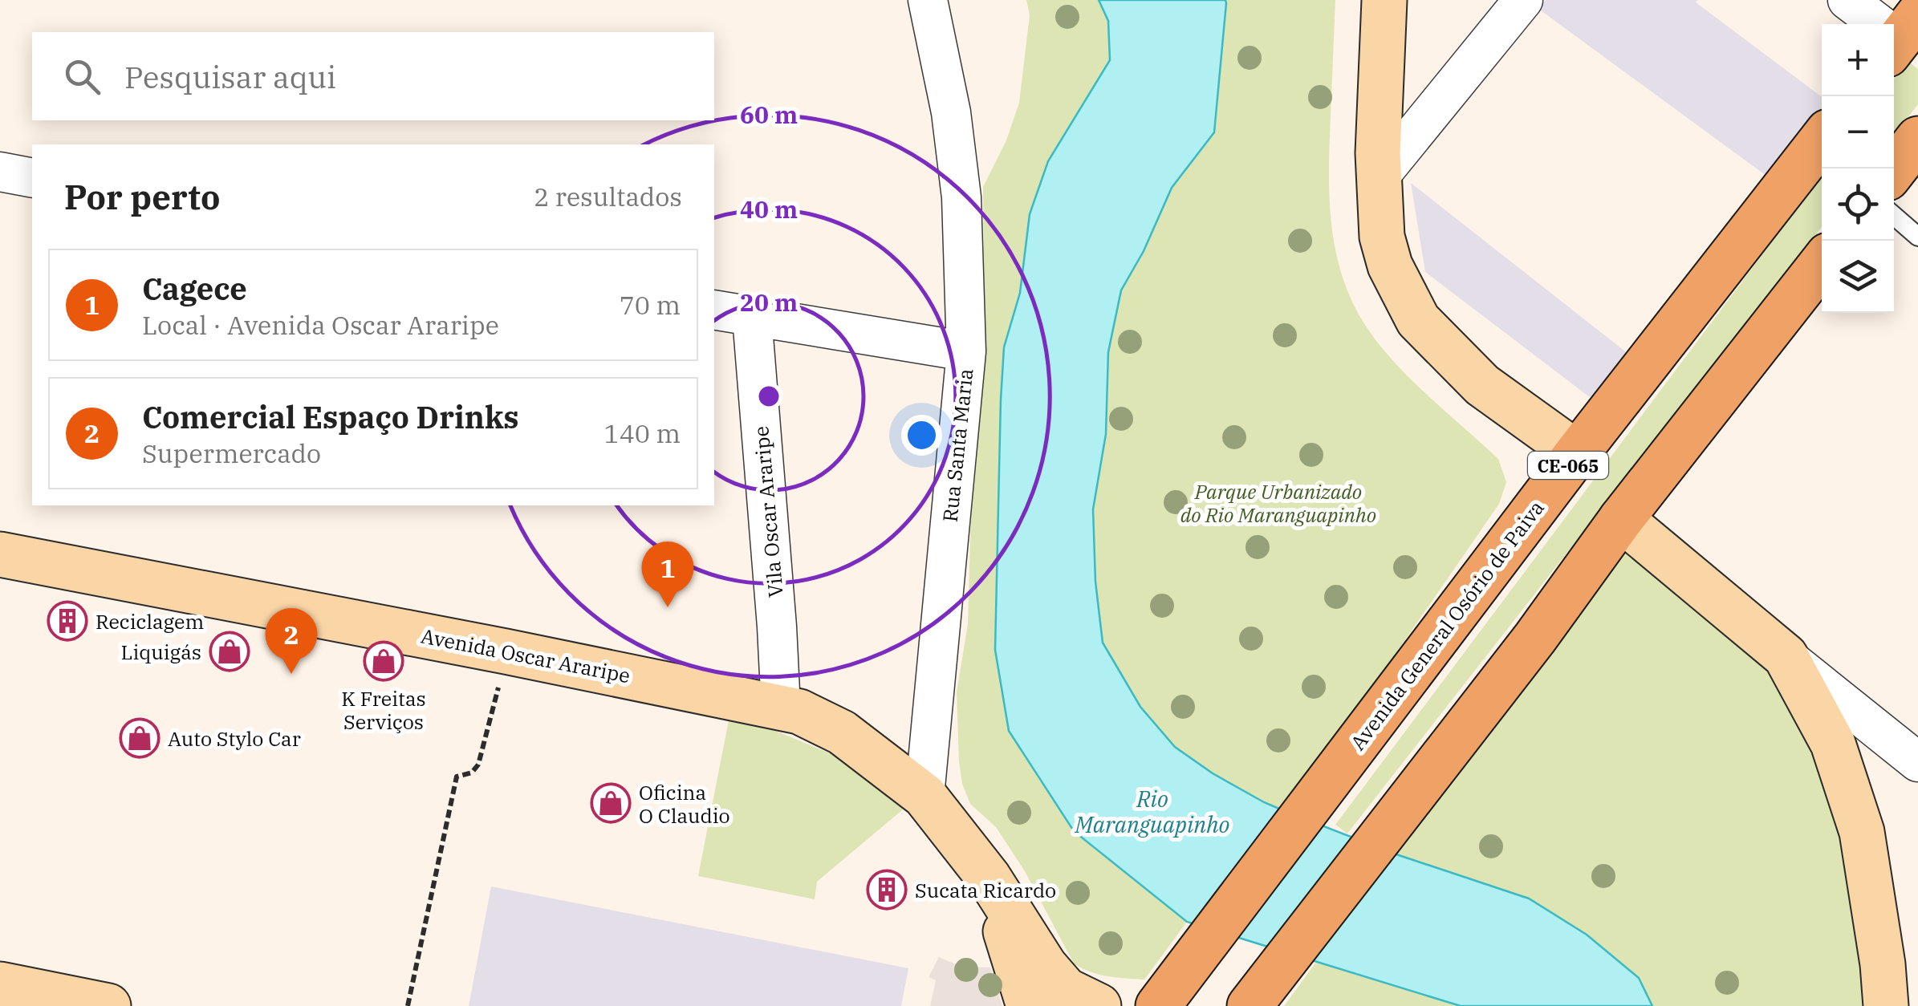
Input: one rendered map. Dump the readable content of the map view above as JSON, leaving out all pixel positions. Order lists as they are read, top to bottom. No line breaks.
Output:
{"streets":{"main road":["CE-065","Avenida General Osório de Paiva"],"street":["Rua Santa Maria","Vila Oscar Araripe","Avenida Oscar Araripe"]},"crossings":[["Rua Santa Maria","Avenida Oscar Araripe"],["Vila Oscar Araripe","Avenida Oscar Araripe"]],"water":["Rio Maranguapinho"],"parks":["Parque Urbanizado do Rio Maranguapinho"],"places":{"building":["Reciclagem","Sucata Ricardo"],"shop":["Liquigás","K Freitas Serviços","Auto Stylo Car","Oficina O Claudio"]},"page":{"map_buttons":["+","−"],"search":"Pesquisar aqui","heading":["Por perto","2 resultados"],"list":[{"mark":"1","name":"Cagece","note":"Local · Avenida Oscar Araripe","value":"70 m"},{"mark":"2","name":"Comercial Espaço Drinks","note":"Supermercado","value":"140 m"}],"pins":["1","2"]},"rings":["60 m","40 m","20 m"]}
